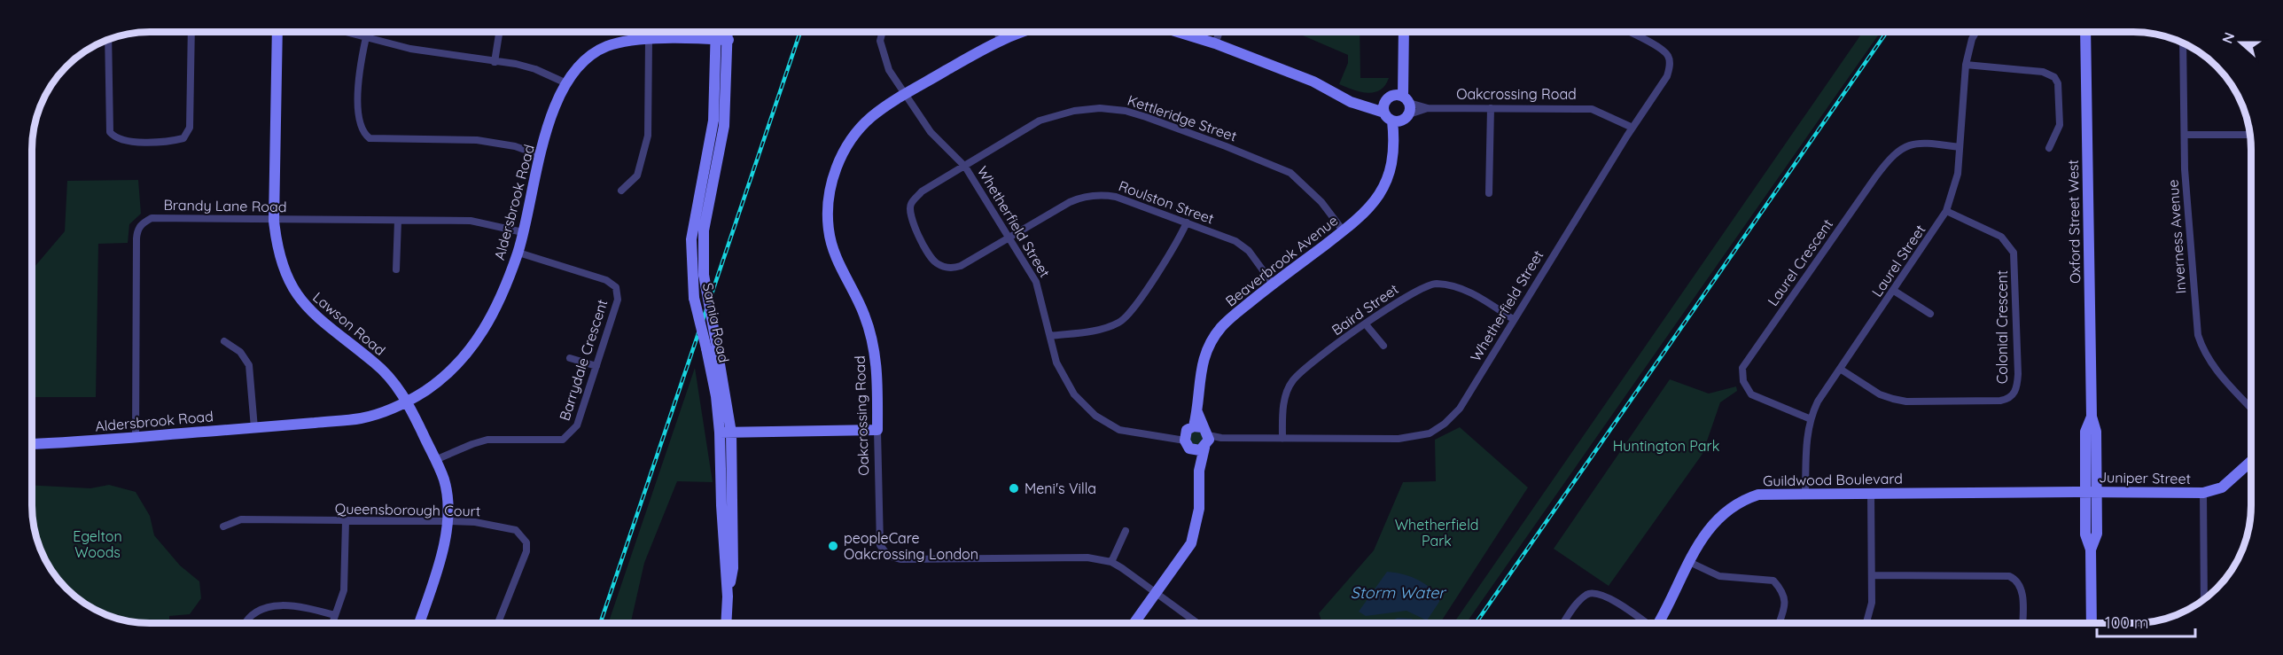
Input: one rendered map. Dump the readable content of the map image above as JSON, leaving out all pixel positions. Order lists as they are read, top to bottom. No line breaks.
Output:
{"streets":{"street":["Oakcrossing Road","Kettleridge Street","Aldersbrook Road","Roulston Street","Brandy Lane Road","Whetherfield Street","Oxford Street West","Inverness Avenue","Beaverbrook Avenue","Laurel Street","Laurel Crescent","Baird Street","Sarnia Road","Lawson Road","Colonial Crescent","Barrydale Crescent","Juniper Street","Guildwood Boulevard","Queensborough Court"]},"crossings":[["Oakcrossing Road","Whetherfield Street"],["Oakcrossing Road","Beaverbrook Avenue"],["Kettleridge Street","Roulston Street"],["Kettleridge Street","Whetherfield Street"],["Kettleridge Street","Beaverbrook Avenue"],["Aldersbrook Road","Brandy Lane Road"],["Aldersbrook Road","Sarnia Road"],["Aldersbrook Road","Lawson Road"],["Aldersbrook Road","Barrydale Crescent"],["Roulston Street","Whetherfield Street"],["Roulston Street","Beaverbrook Avenue"],["Brandy Lane Road","Lawson Road"],["Whetherfield Street","Beaverbrook Avenue"],["Whetherfield Street","Baird Street"],["Oxford Street West","Juniper Street"],["Oxford Street West","Guildwood Boulevard"],["Laurel Street","Laurel Crescent"],["Laurel Street","Colonial Crescent"],["Laurel Street","Guildwood Boulevard"],["Lawson Road","Barrydale Crescent"],["Lawson Road","Queensborough Court"],["Juniper Street","Guildwood Boulevard"]],"water":["Storm Water"],"parks":["Huntington Park","Whetherfield Park","Egelton Woods"],"places":["Meni's Villa","peopleCare Oakcrossing London"],"scale_bar":"100 m","north":"left"}
